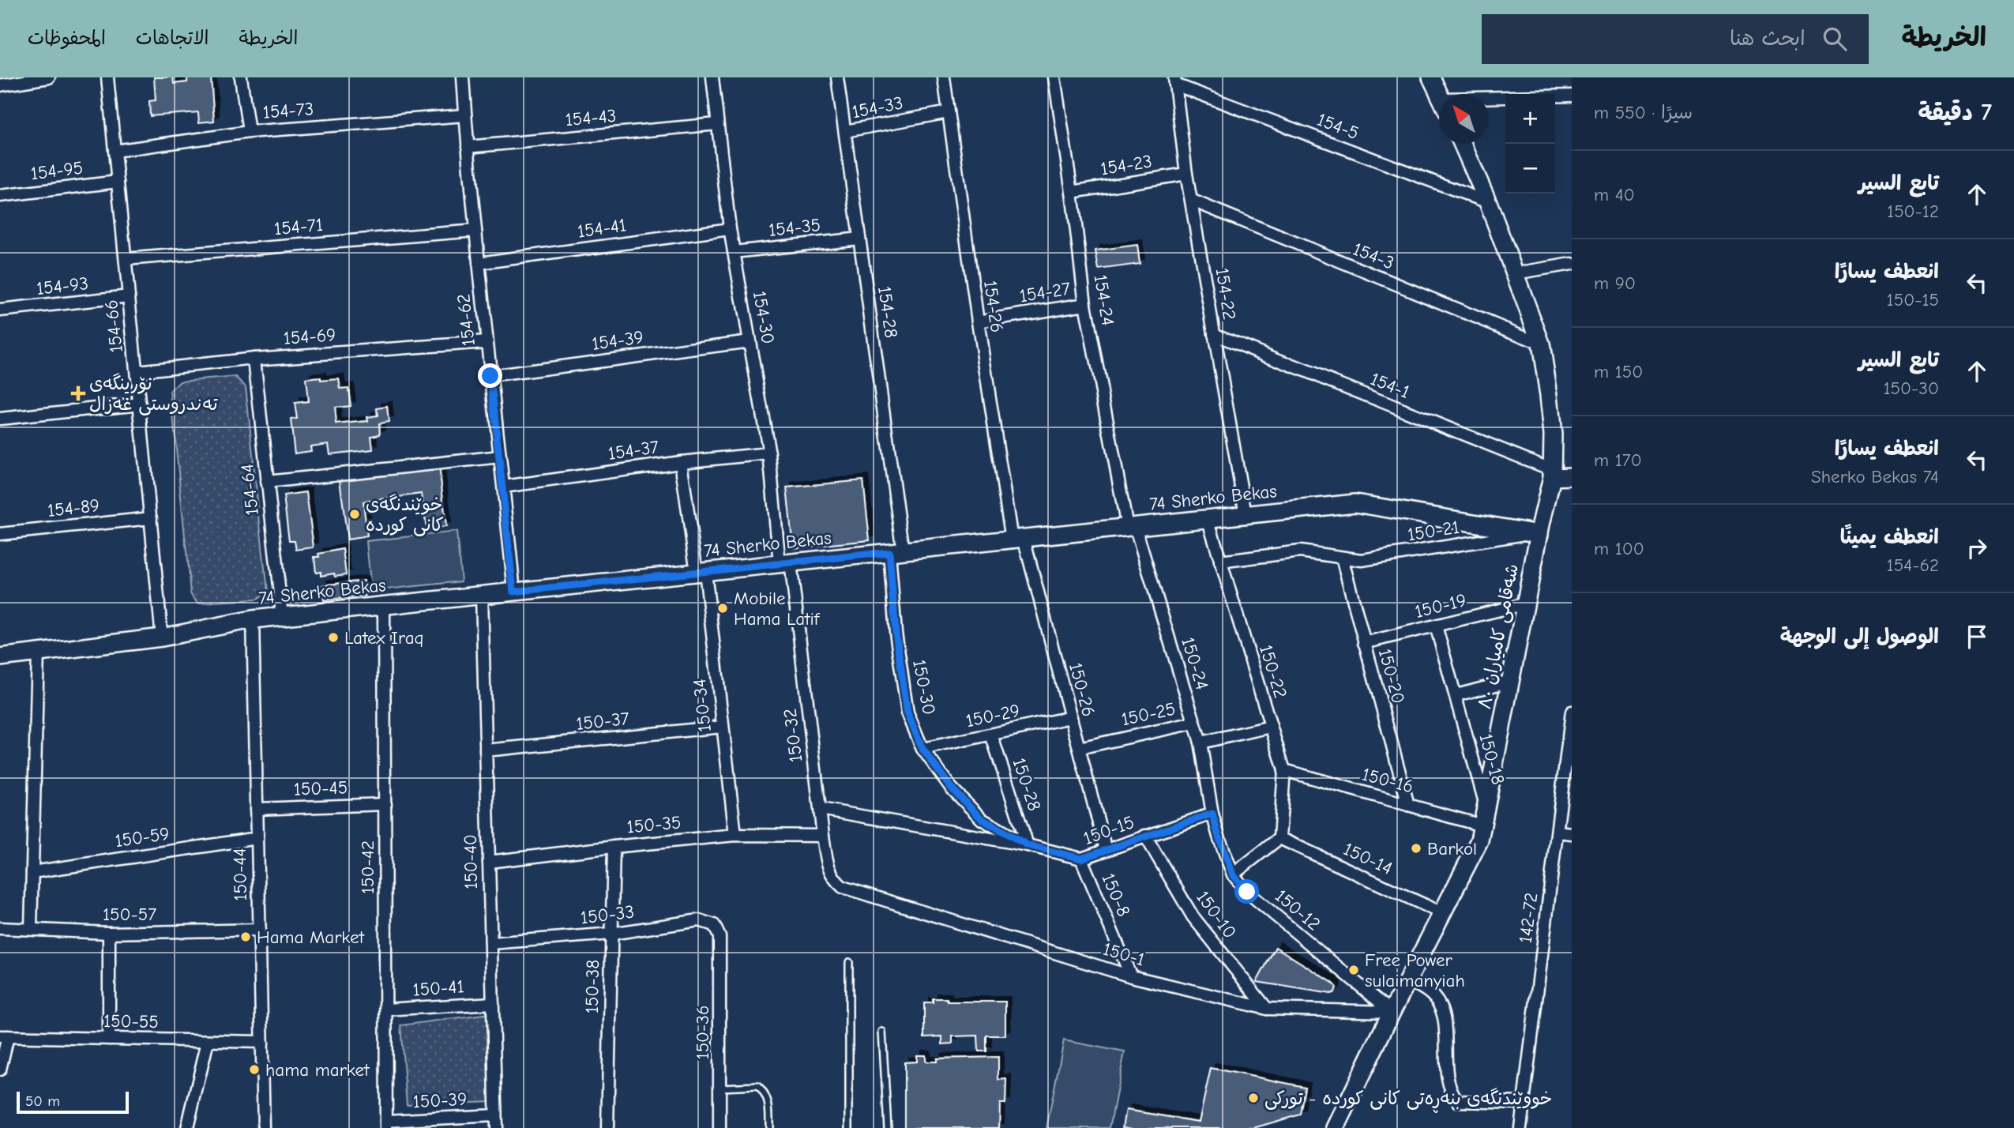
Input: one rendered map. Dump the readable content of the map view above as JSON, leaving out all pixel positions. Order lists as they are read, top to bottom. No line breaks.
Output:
{"streets":{"street":["154-33","154-73","154-43","154-5","154-23","154-95","154-71","154-35","154-41","154-3","154-93","154-27","154-22","154-24","154-26","154-28","154-30","154-62","154-66","154-69","154-39","154-1","154-37","154-64","74 Sherko Bekas","154-89","150-21","150-19","شەقامی کامیاران ٨٠","150-24","150-22","150-20","150-30","150-26","150-34","150-25","150-29","150-37","150-32","150-18","150-16","150-28","150-45","150-35","150-15","150-59","150-14","150-40","150-42","150-44","150-8","150-12","150-57","150-33","150-10","142-72","150-1","150-38","150-41","150-55","150-36","150-39"]},"crossings":[["154-33","154-26"],["154-33","154-28"],["154-73","154-62"],["154-73","154-66"],["154-43","154-30"],["154-43","154-62"],["154-5","154-22"],["154-5","شەقامی کامیاران ٨٠"],["154-23","154-22"],["154-23","154-24"],["154-95","154-66"],["154-71","154-62"],["154-71","154-66"],["154-35","154-28"],["154-35","154-30"],["154-41","154-30"],["154-41","154-62"],["154-3","154-22"],["154-3","شەقامی کامیاران ٨٠"],["154-93","154-66"],["154-27","154-24"],["154-27","154-26"],["154-22","154-1"],["154-22","74 Sherko Bekas"],["154-24","74 Sherko Bekas"],["154-24","150-24"],["154-26","74 Sherko Bekas"],["154-26","150-26"],["154-28","74 Sherko Bekas"],["154-28","150-30"],["154-30","154-39"],["154-30","154-37"],["154-30","74 Sherko Bekas"],["154-30","150-32"],["154-62","154-69"],["154-62","154-39"],["154-62","154-37"],["154-62","74 Sherko Bekas"],["154-66","154-69"],["154-66","74 Sherko Bekas"],["154-66","154-89"],["154-69","154-64"],["154-1","شەقامی کامیاران ٨٠"],["154-37","150-34"],["154-64","74 Sherko Bekas"],["74 Sherko Bekas","150-21"],["74 Sherko Bekas","شەقامی کامیاران ٨٠"],["74 Sherko Bekas","150-24"],["74 Sherko Bekas","150-22"],["74 Sherko Bekas","150-30"],["74 Sherko Bekas","150-26"],["74 Sherko Bekas","150-34"],["74 Sherko Bekas","150-32"],["74 Sherko Bekas","150-40"],["74 Sherko Bekas","150-42"],["74 Sherko Bekas","150-44"],["150-21","شەقامی کامیاران ٨٠"],["150-21","150-22"],["150-21","150-20"],["150-19","شەقامی کامیاران ٨٠"],["150-19","150-20"],["150-19","150-18"],["شەقامی کامیاران ٨٠","150-18"],["شەقامی کامیاران ٨٠","150-16"],["شەقامی کامیاران ٨٠","150-14"],["شەقامی کامیاران ٨٠","150-12"],["شەقامی کامیاران ٨٠","150-1"],["150-24","150-25"],["150-24","150-15"],["150-24","150-12"],["150-22","150-16"],["150-22","150-14"],["150-20","150-16"],["150-30","150-29"],["150-30","150-28"],["150-30","150-15"],["150-26","150-25"],["150-26","150-29"],["150-26","150-15"],["150-34","150-37"],["150-34","150-35"],["150-29","150-28"],["150-37","150-40"],["150-32","150-35"],["150-32","150-15"],["150-32","150-1"],["150-28","150-15"],["150-45","150-42"],["150-45","150-44"],["150-35","150-40"],["150-35","150-38"],["150-15","150-8"],["150-15","150-12"],["150-15","150-10"],["150-59","150-44"],["150-40","150-33"],["150-40","150-41"],["150-40","150-39"],["150-42","150-41"],["150-42","150-39"],["150-44","150-57"],["150-44","150-55"],["150-8","150-1"],["150-12","150-1"],["150-33","150-38"],["150-33","150-36"],["150-10","150-1"]],"places":{"health":["نۆرینگەی تەندروستی غەزال"],"other":["خوێندنگەی کانی کوردە","Mobile Hama Latif","Latex Iraq","Barkol","Hama Market","Free Power sulaimanyiah","hama market","خووێندنگەی بنەڕەتی کانی کوردە - تورکی"]},"scale_bar":"50 m","north":"top left","page":{"header":"الخريطة","search":"ابحث هنا","nav":["الخريطة","الاتجاهات","المحفوظات"],"heading":["7 دقيقة","سيرًا · 550 m"],"map_buttons":["+","−"],"list":[["تابع السير","150-12","40 m"],["انعطف يسارًا","150-15","90 m"],["تابع السير","150-30","150 m"],["انعطف يسارًا","74 Sherko Bekas","170 m"],["انعطف يمينًا","154-62","100 m"],"الوصول إلى الوجهة"],"scale":"50 m"}}
